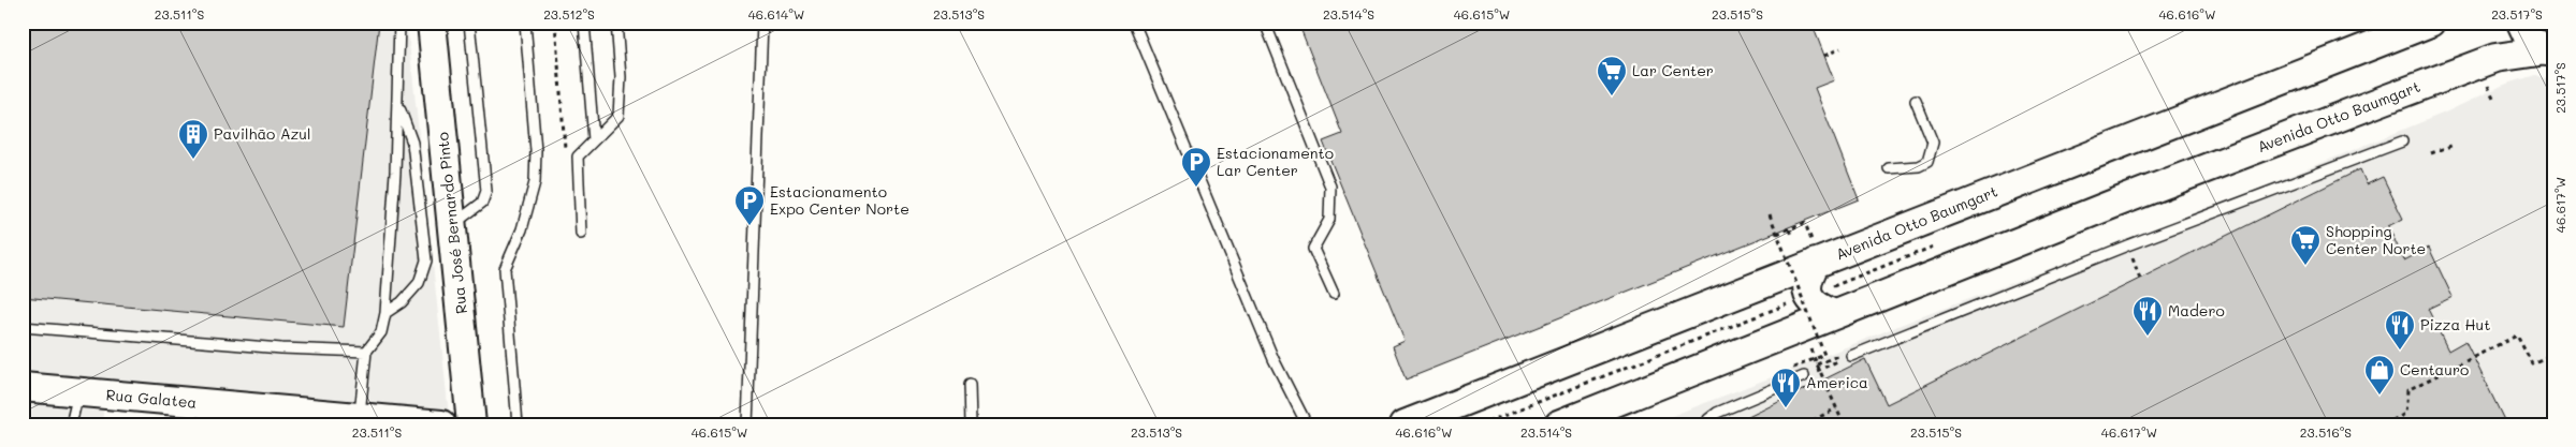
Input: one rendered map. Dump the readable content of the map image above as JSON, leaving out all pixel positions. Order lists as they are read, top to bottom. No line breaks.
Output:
{"streets":{"main road":["Avenida Otto Baumgart","Rua José Bernardo Pinto","Rua Galatea"]},"places":{"supermarket":["Lar Center","Shopping Center Norte"],"building":["Pavilhão Azul"],"parking":["Estacionamento Lar Center","Estacionamento Expo Center Norte"],"restaurant":["Madero","Pizza Hut","America"],"shop":["Centauro"]},"coordinates":["23.511°S","23.512°S","46.614°W","23.513°S","23.514°S","46.615°W","23.515°S","46.616°W","23.517°S","46.617°W","23.516°S"]}
